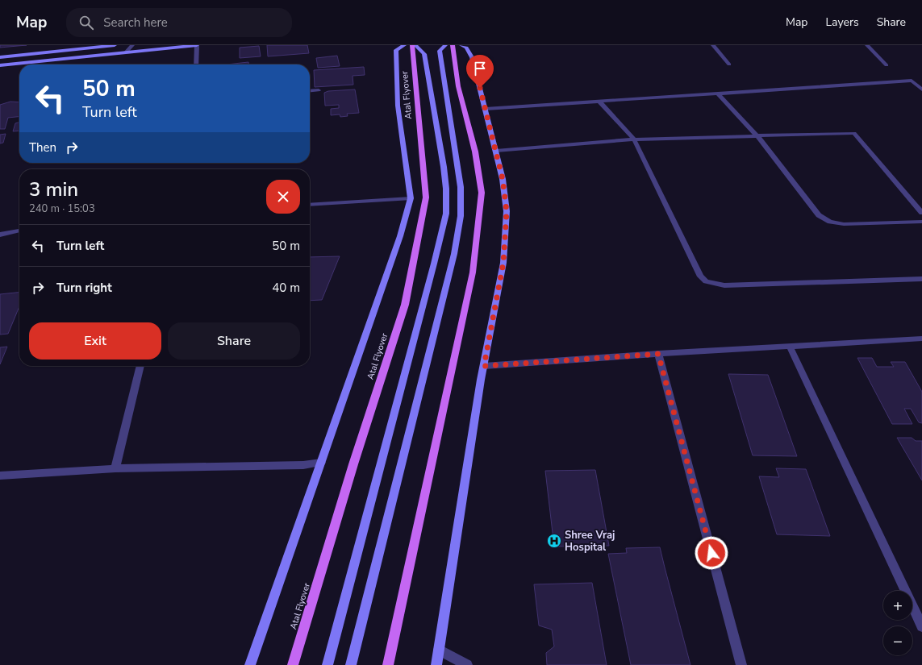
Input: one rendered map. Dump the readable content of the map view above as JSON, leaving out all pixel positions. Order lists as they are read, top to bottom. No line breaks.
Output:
{"streets":{"main road":["Atal Flyover"]},"places":{"hospital":["Shree Vraj Hospital"]},"page":{"header":"Map","search":"Search here","nav":["Map","Layers","Share"],"turn":["50 m","Turn left"],"then":"Then","heading":["3 min","240 m · 15:03"],"list":[{"name":"Turn left","value":"50 m"},{"name":"Turn right","value":"40 m"}],"buttons":["Exit","Share"],"map_buttons":["+","−"]}}
